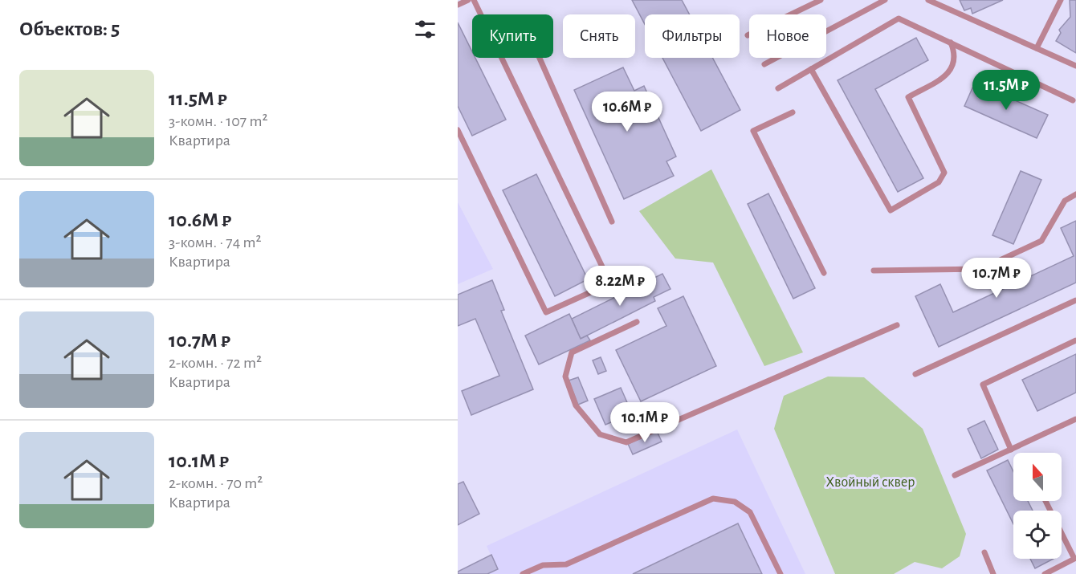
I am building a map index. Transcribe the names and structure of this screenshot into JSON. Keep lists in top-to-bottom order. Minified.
{"parks":["Хвойный сквер"],"north":"top","page":{"heading":"Объектов: 5","chip":["Купить","Снять","Фильтры","Новое"],"list":[{"name":"11.5M ₽","note":"3-комн. · 107 m² · Квартира"},{"name":"10.6M ₽","note":"3-комн. · 74 m² · Квартира"},{"name":"10.7M ₽","note":"2-комн. · 72 m² · Квартира"},{"name":"10.1M ₽","note":"2-комн. · 70 m² · Квартира"}],"price":["11.5M ₽","10.6M ₽","10.7M ₽","8.22M ₽","10.1M ₽"]}}
